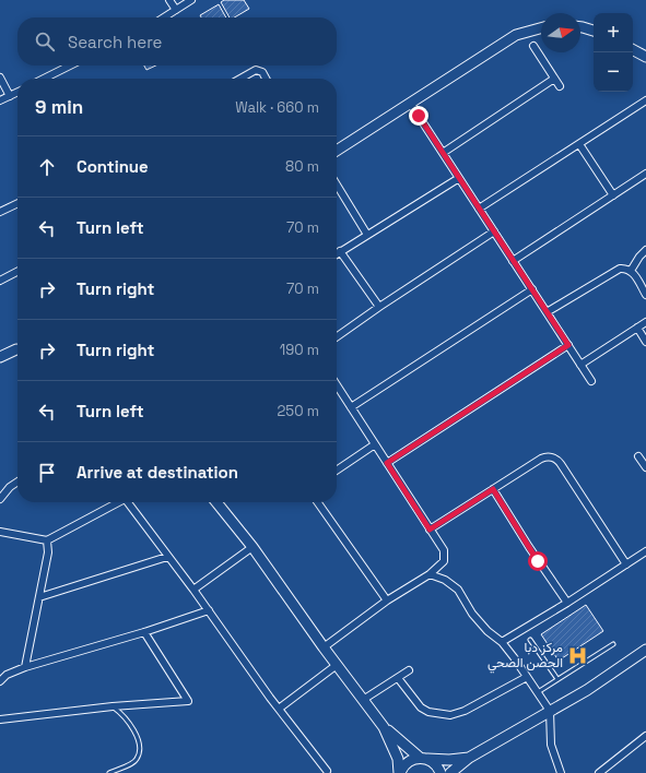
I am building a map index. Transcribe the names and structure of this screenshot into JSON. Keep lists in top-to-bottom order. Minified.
{"places":{"hospital":["مركز دبا الحصن الصحي"]},"north":"right","page":{"map_buttons":["+","−"],"search":"Search here","heading":["9 min","Walk · 660 m"],"list":[["Continue","80 m"],["Turn left","70 m"],["Turn right","70 m"],["Turn right","190 m"],["Turn left","250 m"],"Arrive at destination"]}}
